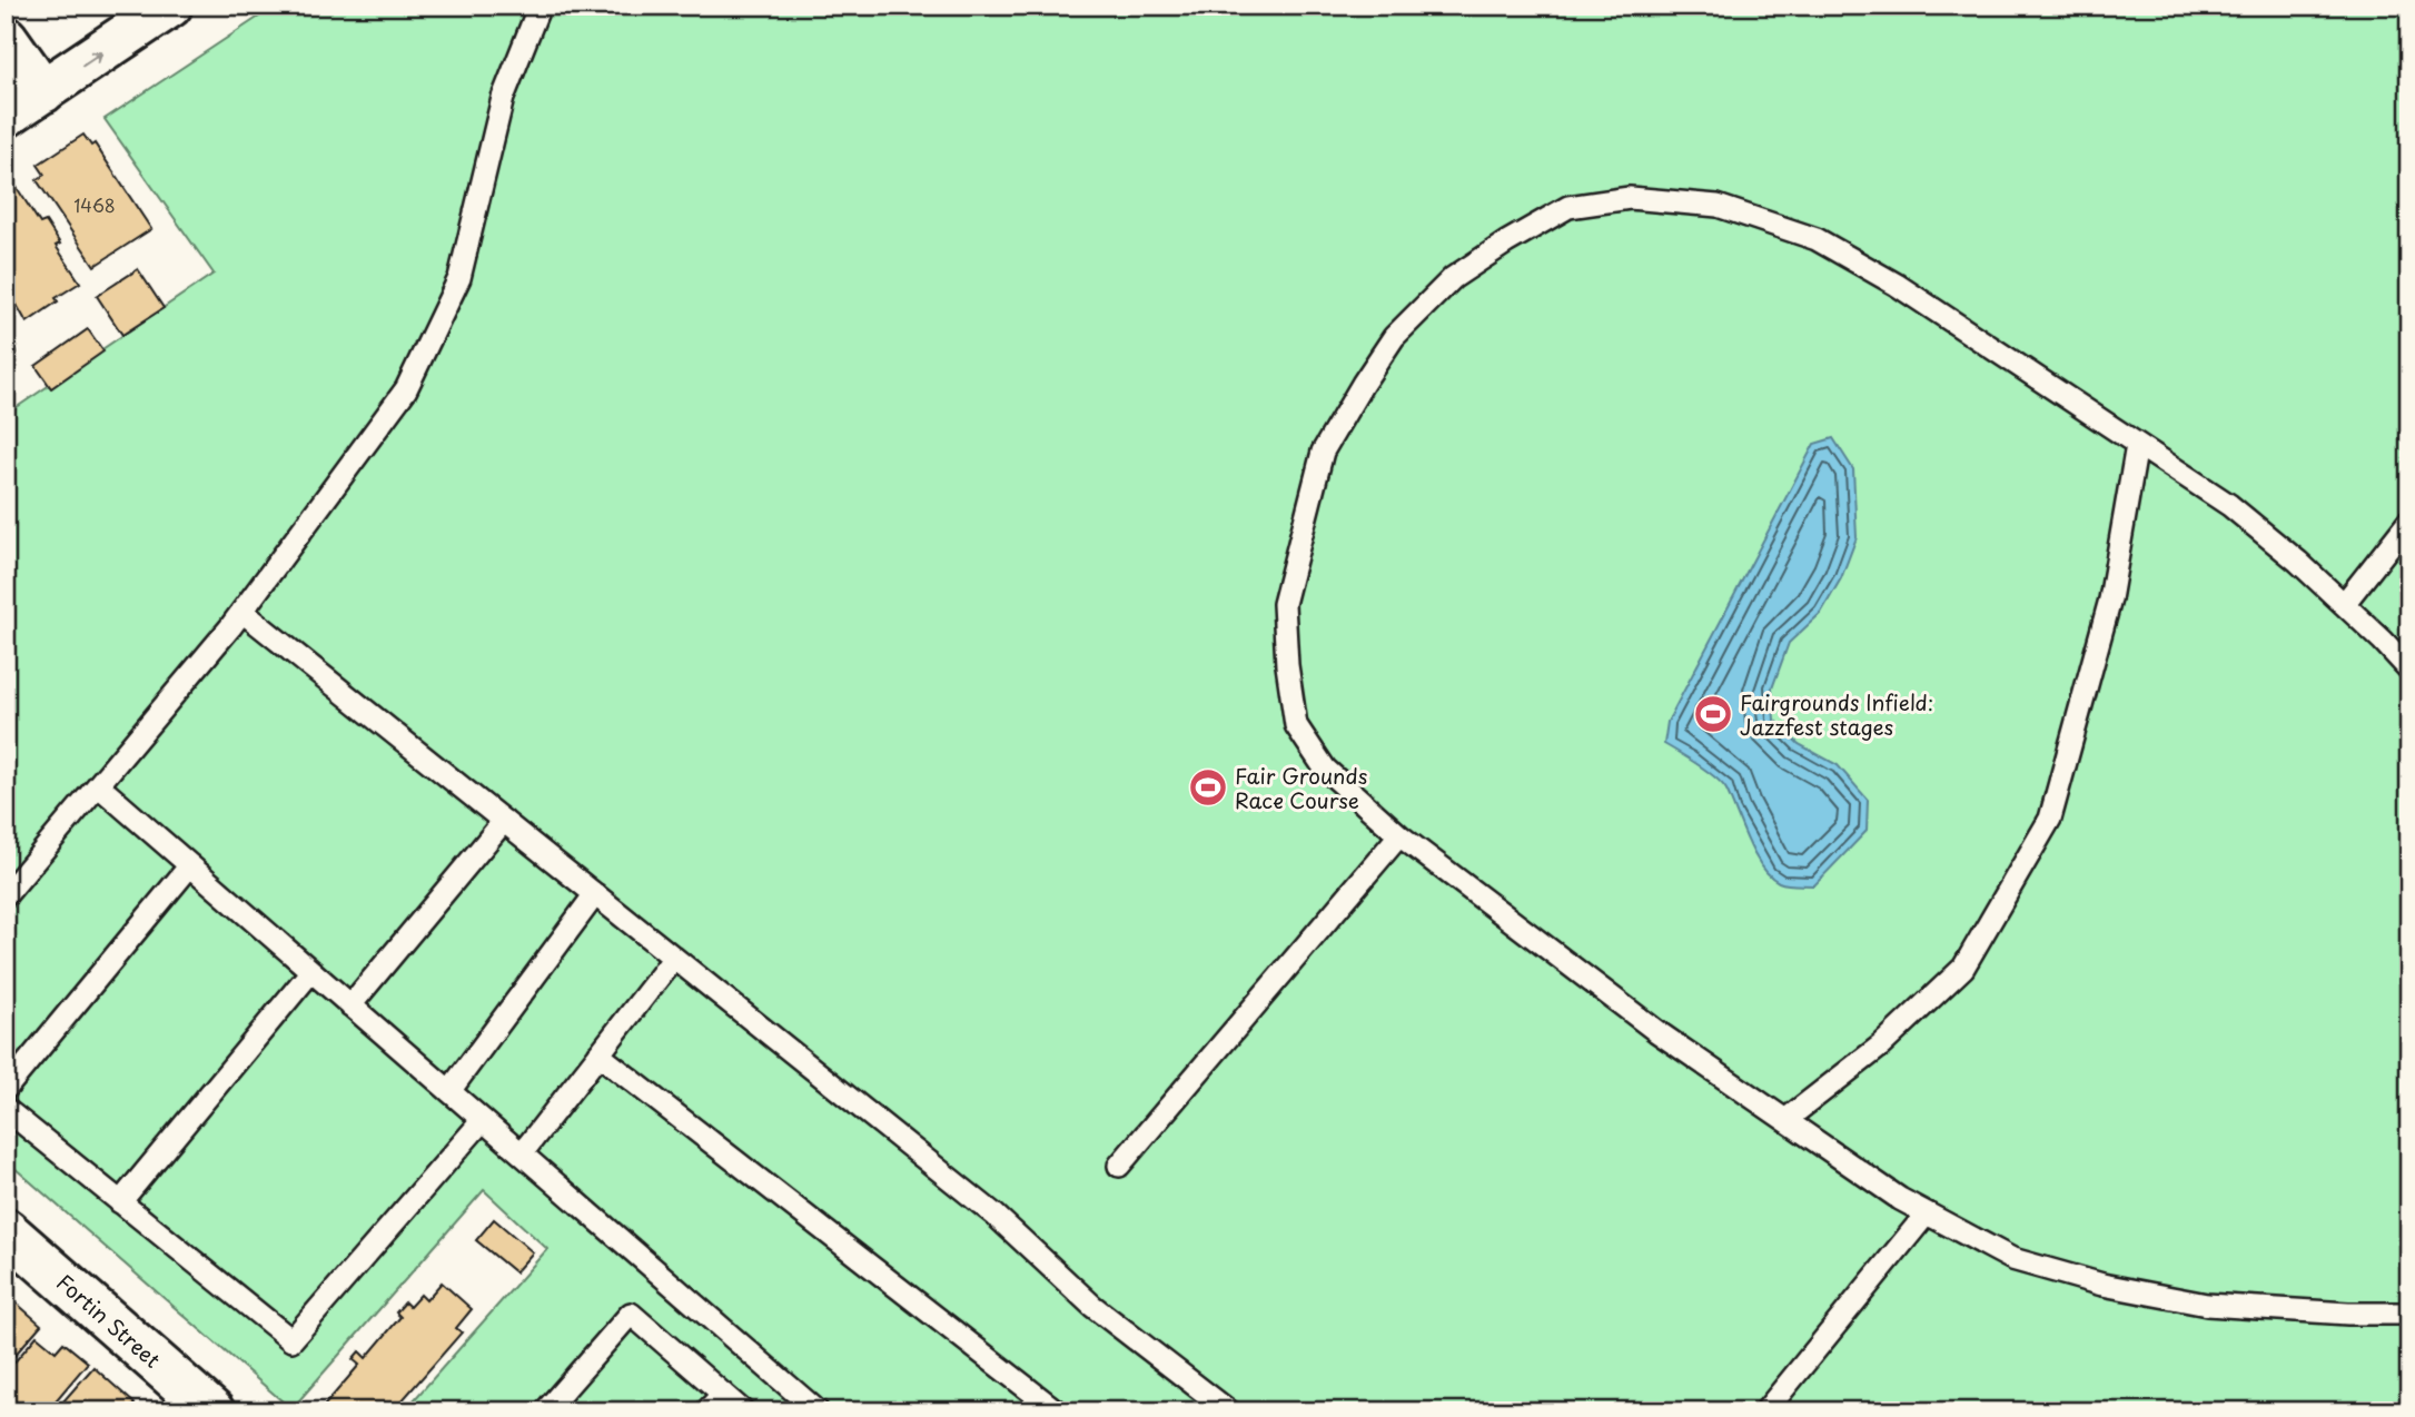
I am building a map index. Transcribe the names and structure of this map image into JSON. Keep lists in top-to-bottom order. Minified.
{"streets":{"street":["Fortin Street"]},"places":{"sports":["Fairgrounds Infield: Jazzfest stages","Fair Grounds Race Course"]},"house_numbers":["1468"]}
